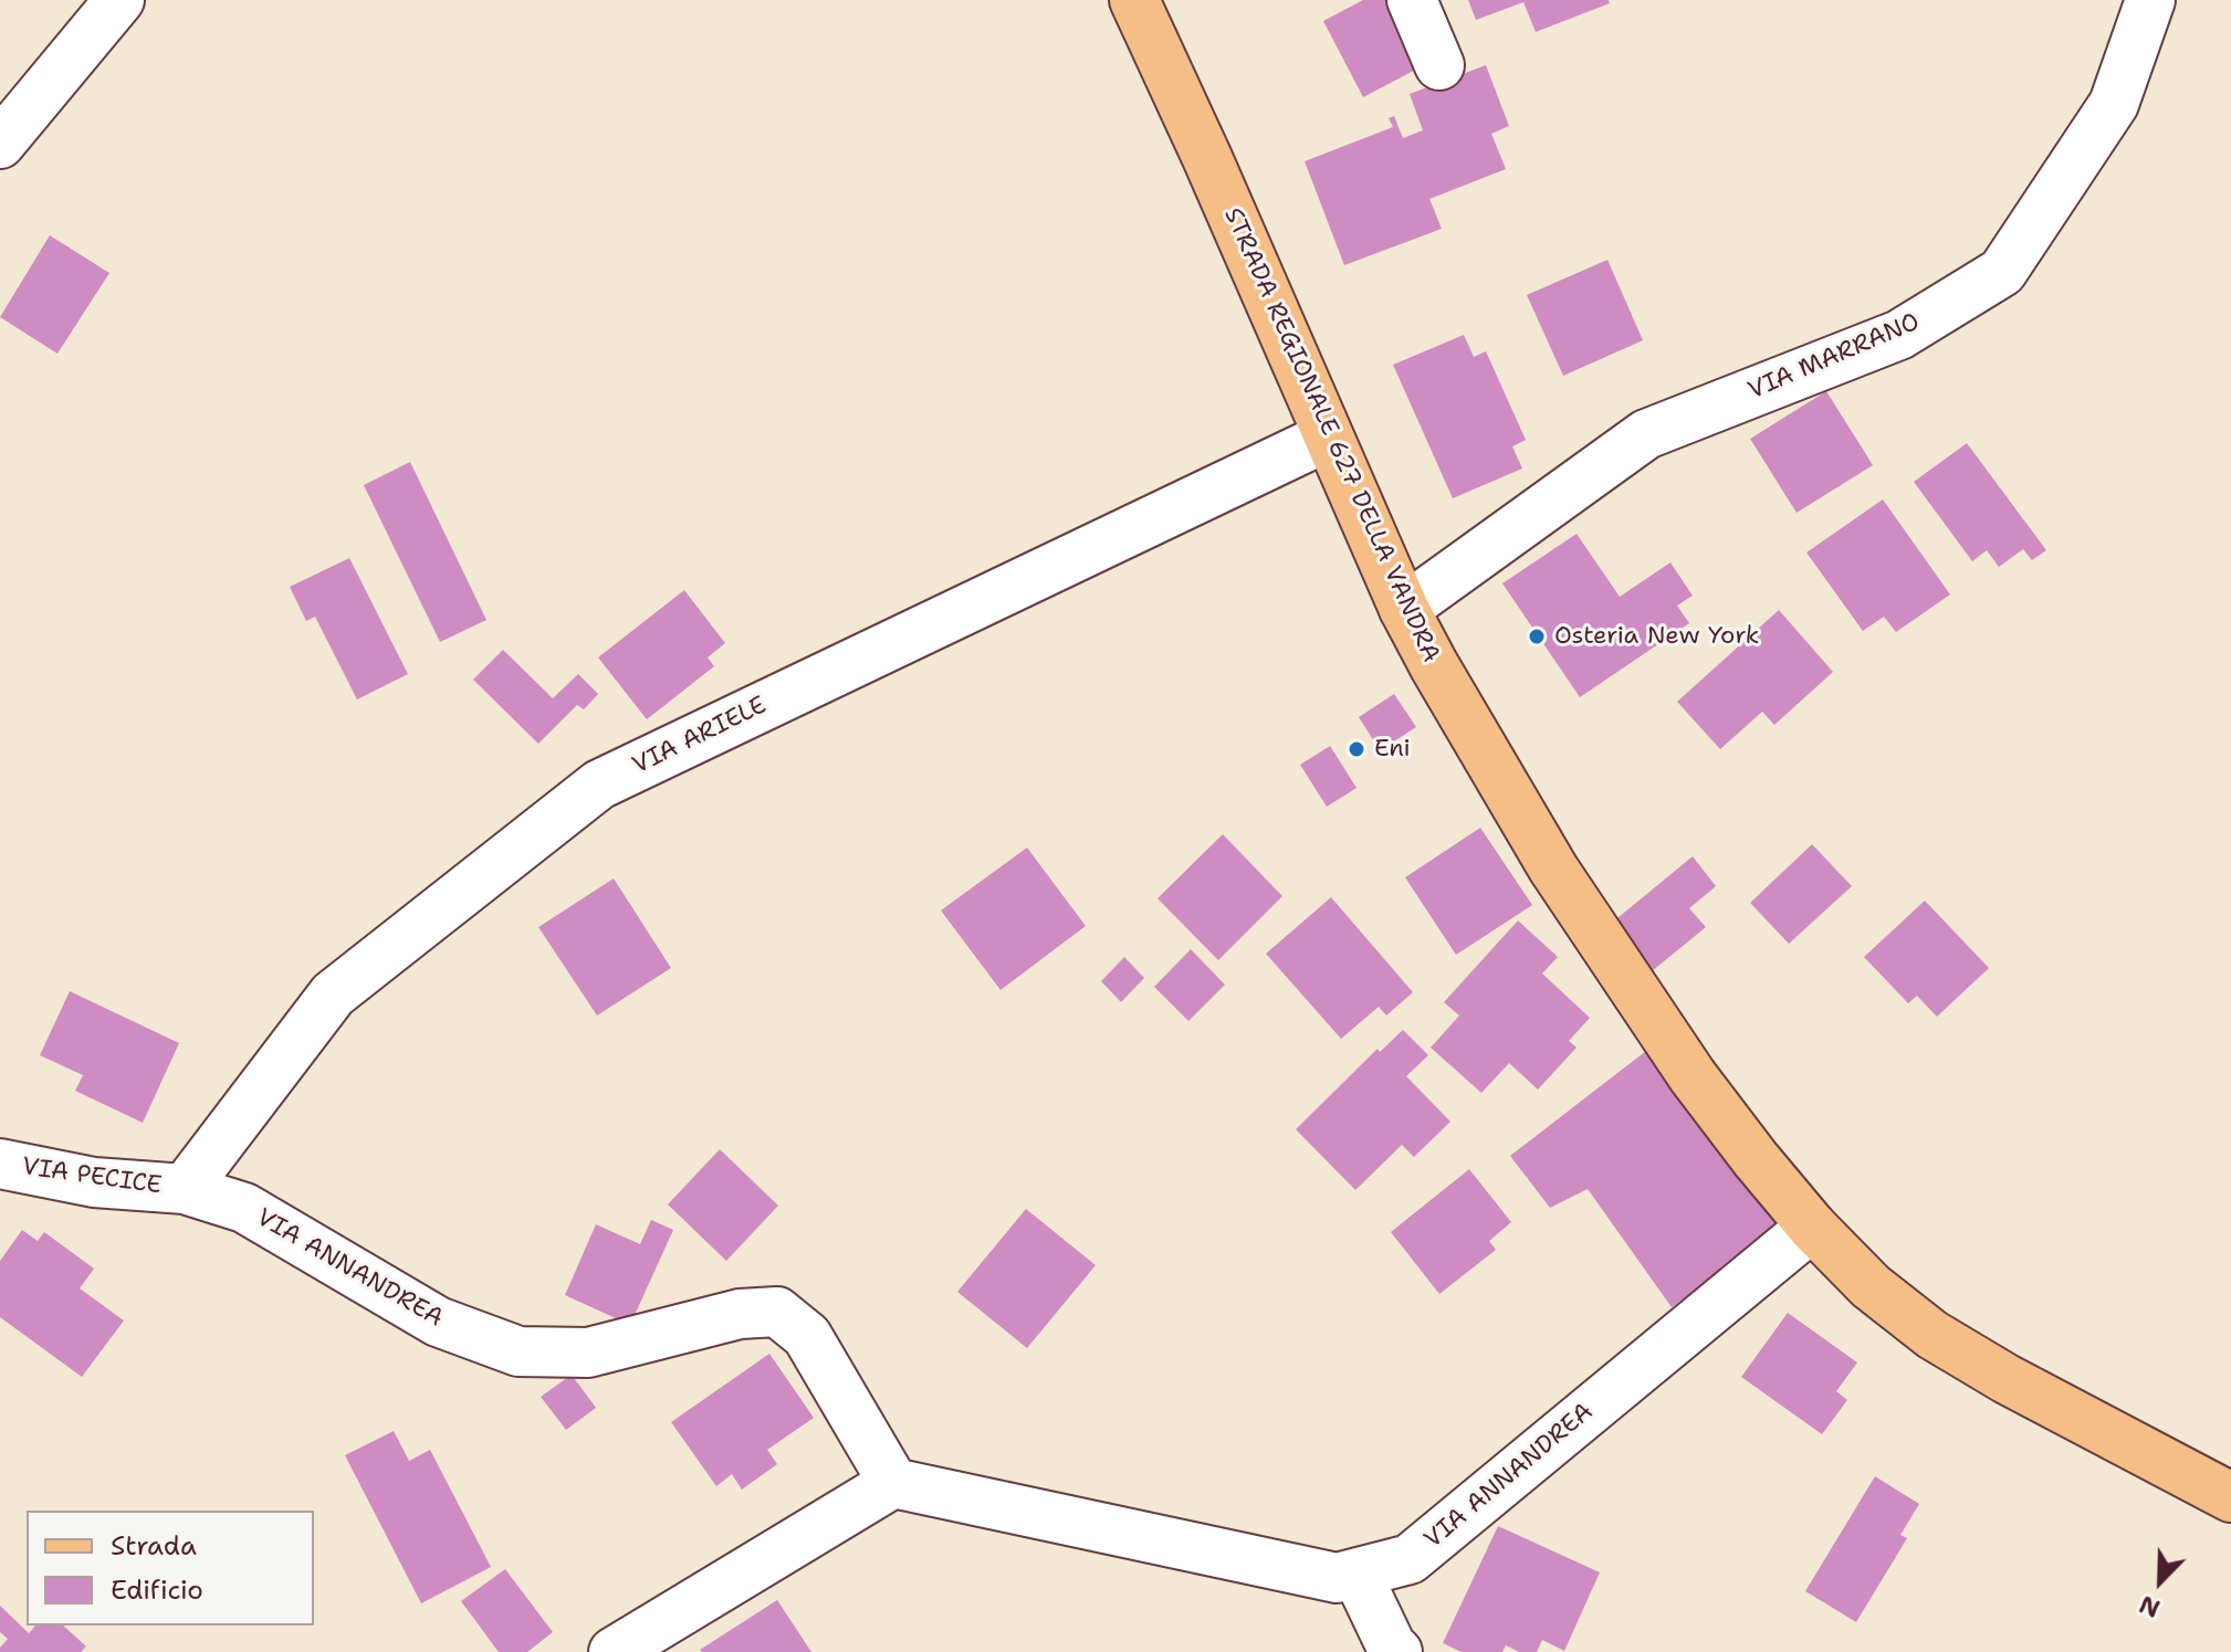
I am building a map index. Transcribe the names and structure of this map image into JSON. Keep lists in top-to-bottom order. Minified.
{"streets":{"main road":["STRADA REGIONALE 627 DELLA VANDRA"],"street":["VIA MARRANO","VIA ARIELE","VIA PECICE","VIA ANNANDREA"]},"crossings":[["VIA MARRANO","STRADA REGIONALE 627 DELLA VANDRA"],["STRADA REGIONALE 627 DELLA VANDRA","VIA ARIELE"],["STRADA REGIONALE 627 DELLA VANDRA","VIA ANNANDREA"],["VIA ARIELE","VIA PECICE"],["VIA ARIELE","VIA ANNANDREA"],["VIA PECICE","VIA ANNANDREA"]],"places":["Osteria New York","Eni"],"legend":["Strada","Edificio"],"north":"bottom left"}
